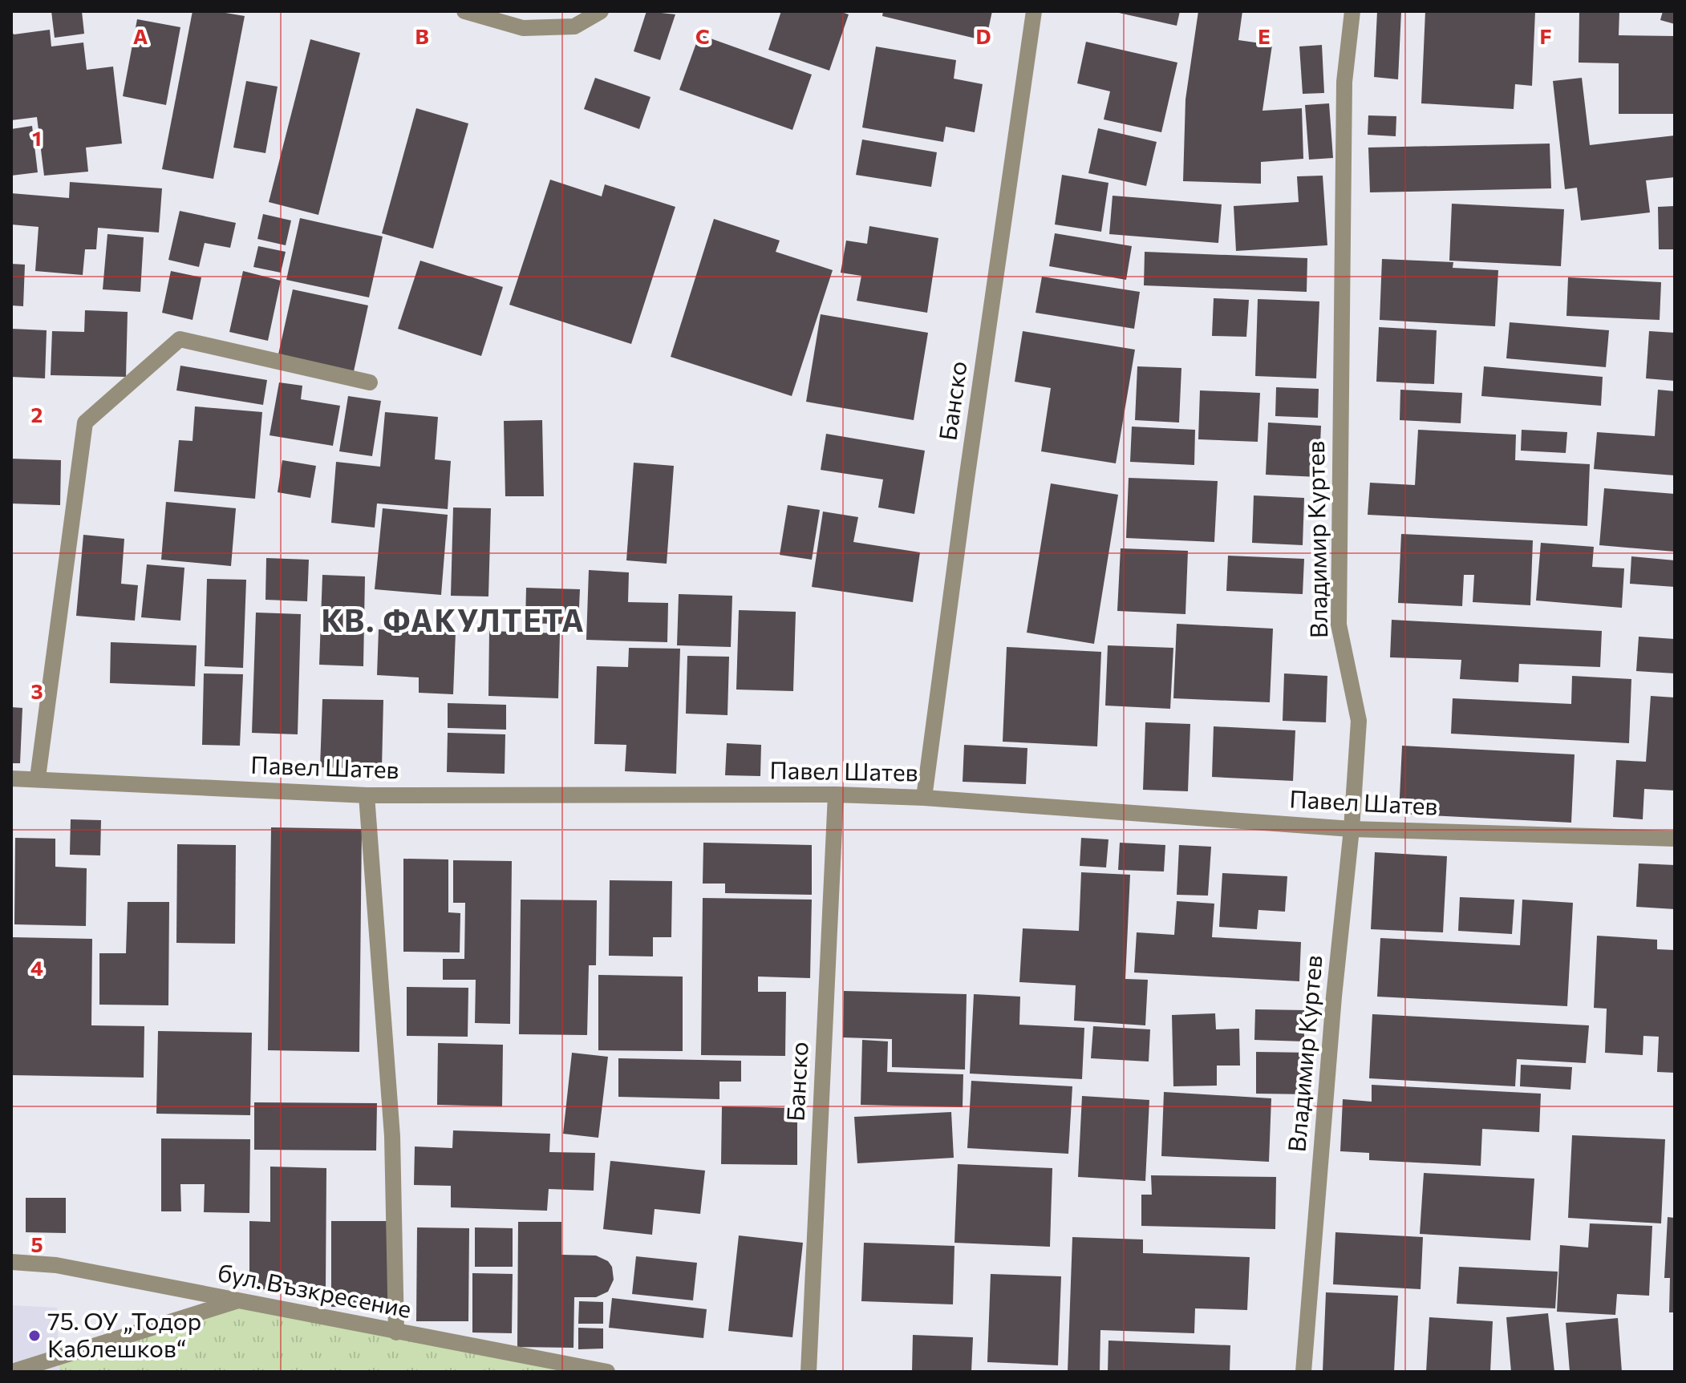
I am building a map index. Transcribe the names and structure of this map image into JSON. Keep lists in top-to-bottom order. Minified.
{"streets":{"street":["Банско","Владимир Куртев","Павел Шатев","бул. Възкресение"]},"crossings":[["Банско","Павел Шатев"],["Владимир Куртев","Павел Шатев"]],"districts":["КВ. ФАКУЛТЕТА"],"places":["75. ОУ „Тодор Каблешков“"],"grid":{"columns":["A","B","C","D","E","F"],"rows":["1","2","3","4","5"]}}
